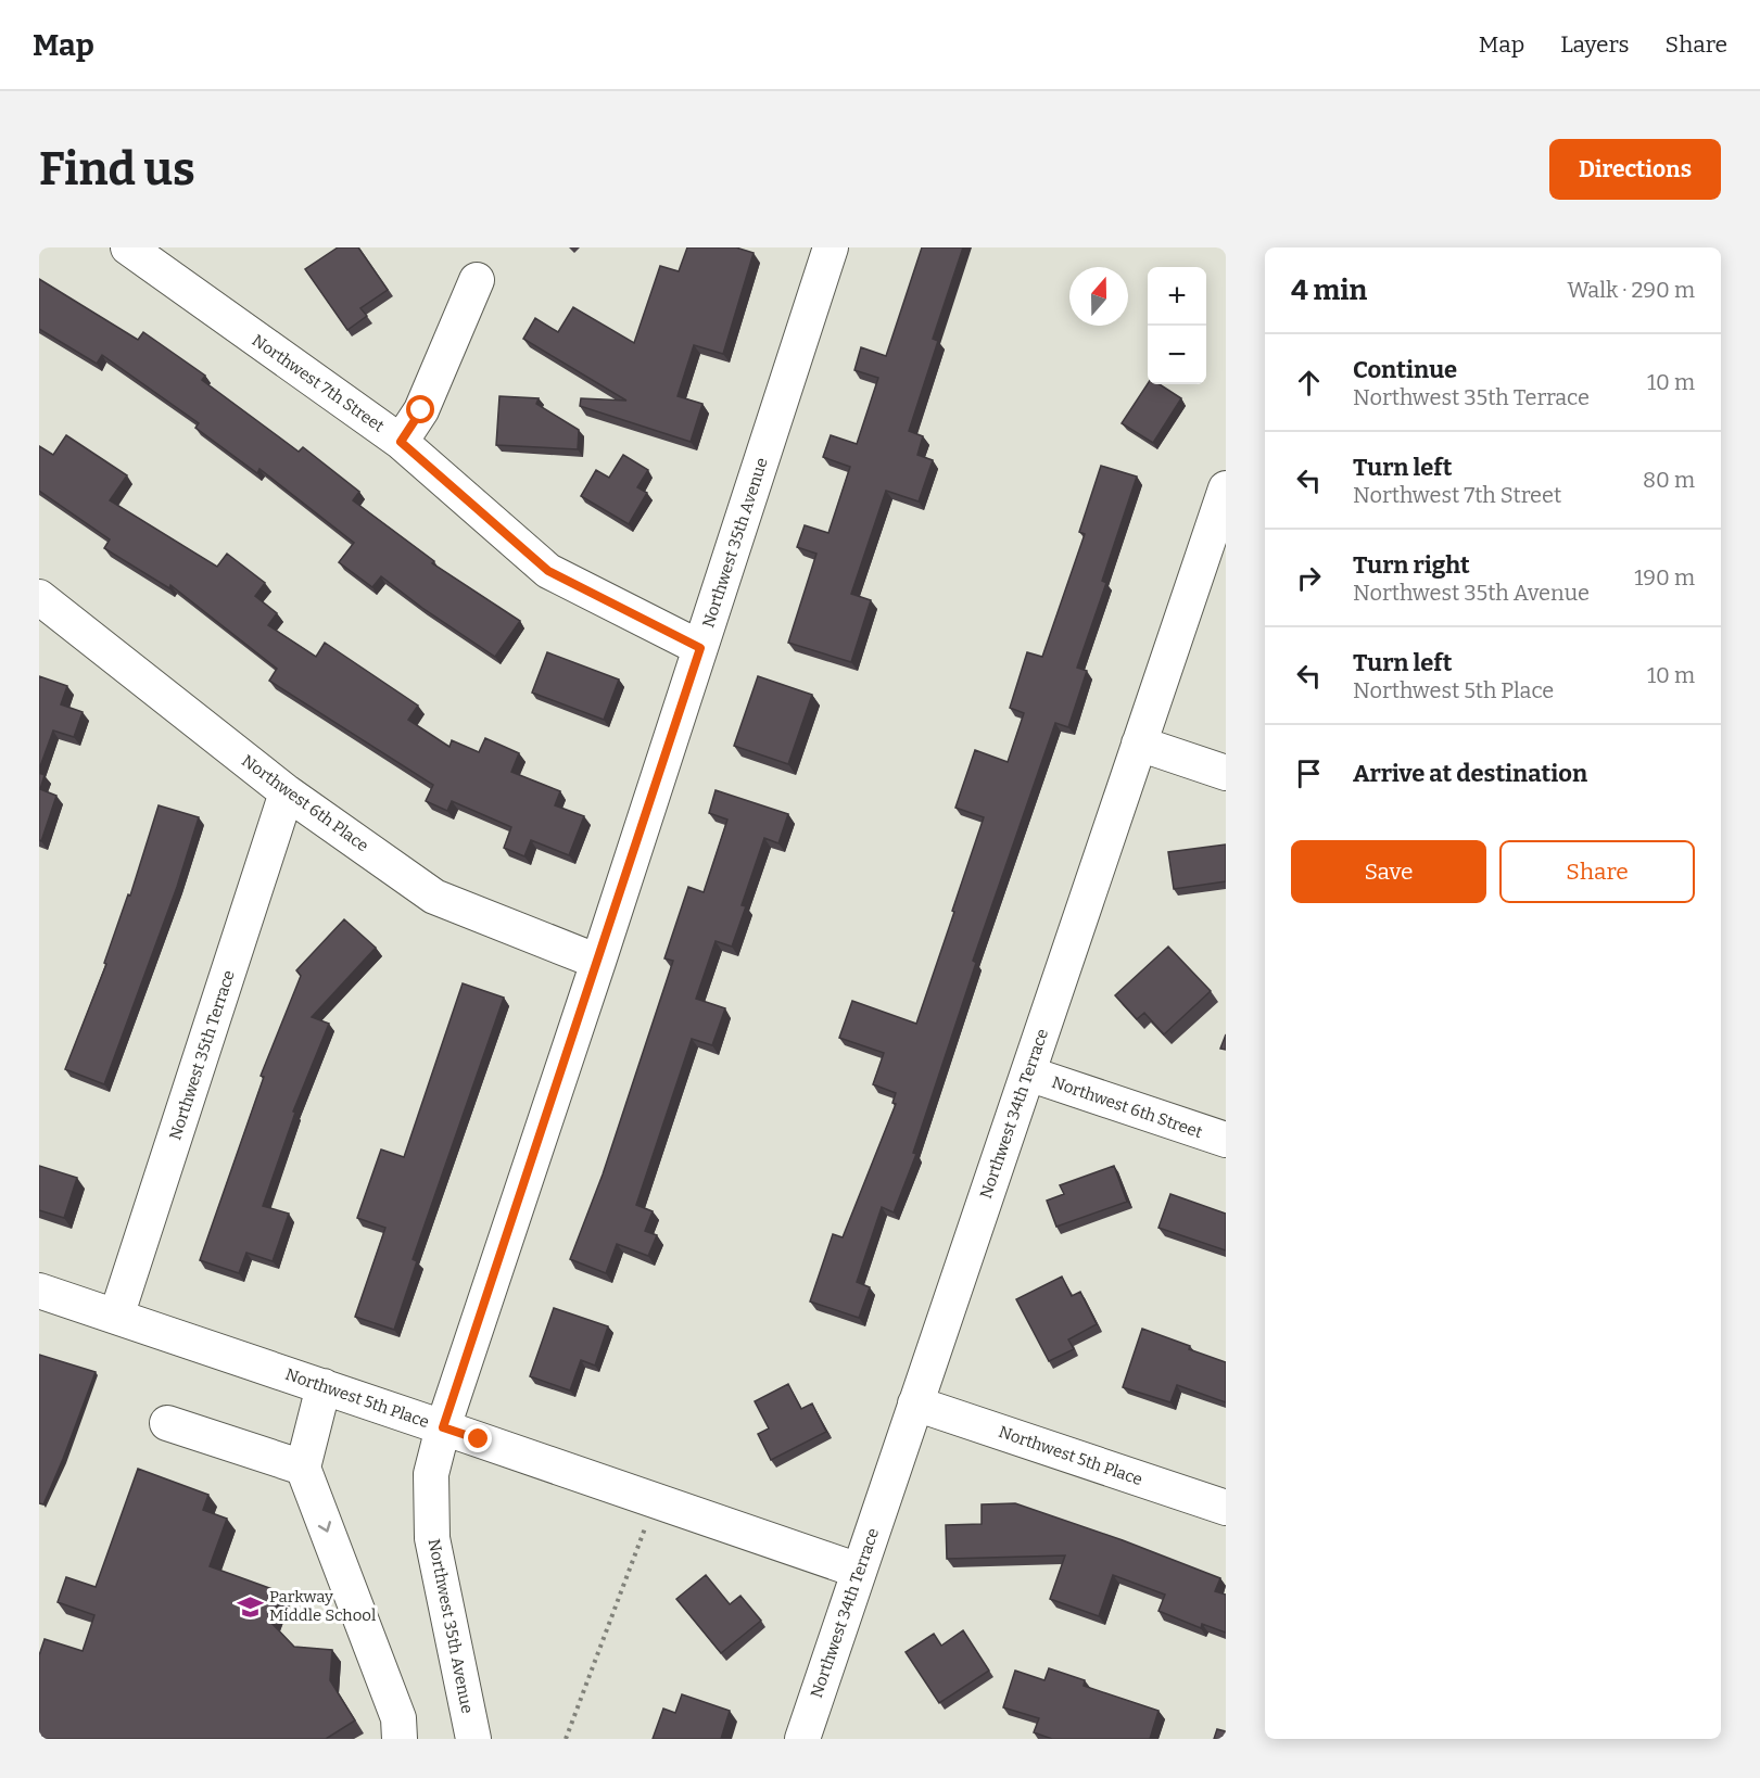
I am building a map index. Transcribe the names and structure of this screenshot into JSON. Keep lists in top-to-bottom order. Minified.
{"streets":{"street":["Northwest 7th Street","Northwest 35th Avenue","Northwest 6th Place","Northwest 35th Terrace","Northwest 6th Street","Northwest 34th Terrace","Northwest 5th Place"]},"crossings":[["Northwest 7th Street","Northwest 35th Avenue"],["Northwest 35th Avenue","Northwest 6th Place"],["Northwest 35th Avenue","Northwest 5th Place"],["Northwest 6th Place","Northwest 35th Terrace"],["Northwest 35th Terrace","Northwest 5th Place"],["Northwest 6th Street","Northwest 34th Terrace"],["Northwest 34th Terrace","Northwest 5th Place"]],"places":{"school or university":["Parkway Middle School"]},"north":"top","page":{"header":"Map","nav":["Map","Layers","Share"],"buttons":["Directions",["Save","Share"]],"title":"Find us","heading":["4 min","Walk · 290 m"],"map_buttons":["+","−"],"list":[["Continue","Northwest 35th Terrace","10 m"],["Turn left","Northwest 7th Street","80 m"],["Turn right","Northwest 35th Avenue","190 m"],["Turn left","Northwest 5th Place","10 m"],"Arrive at destination"]}}
